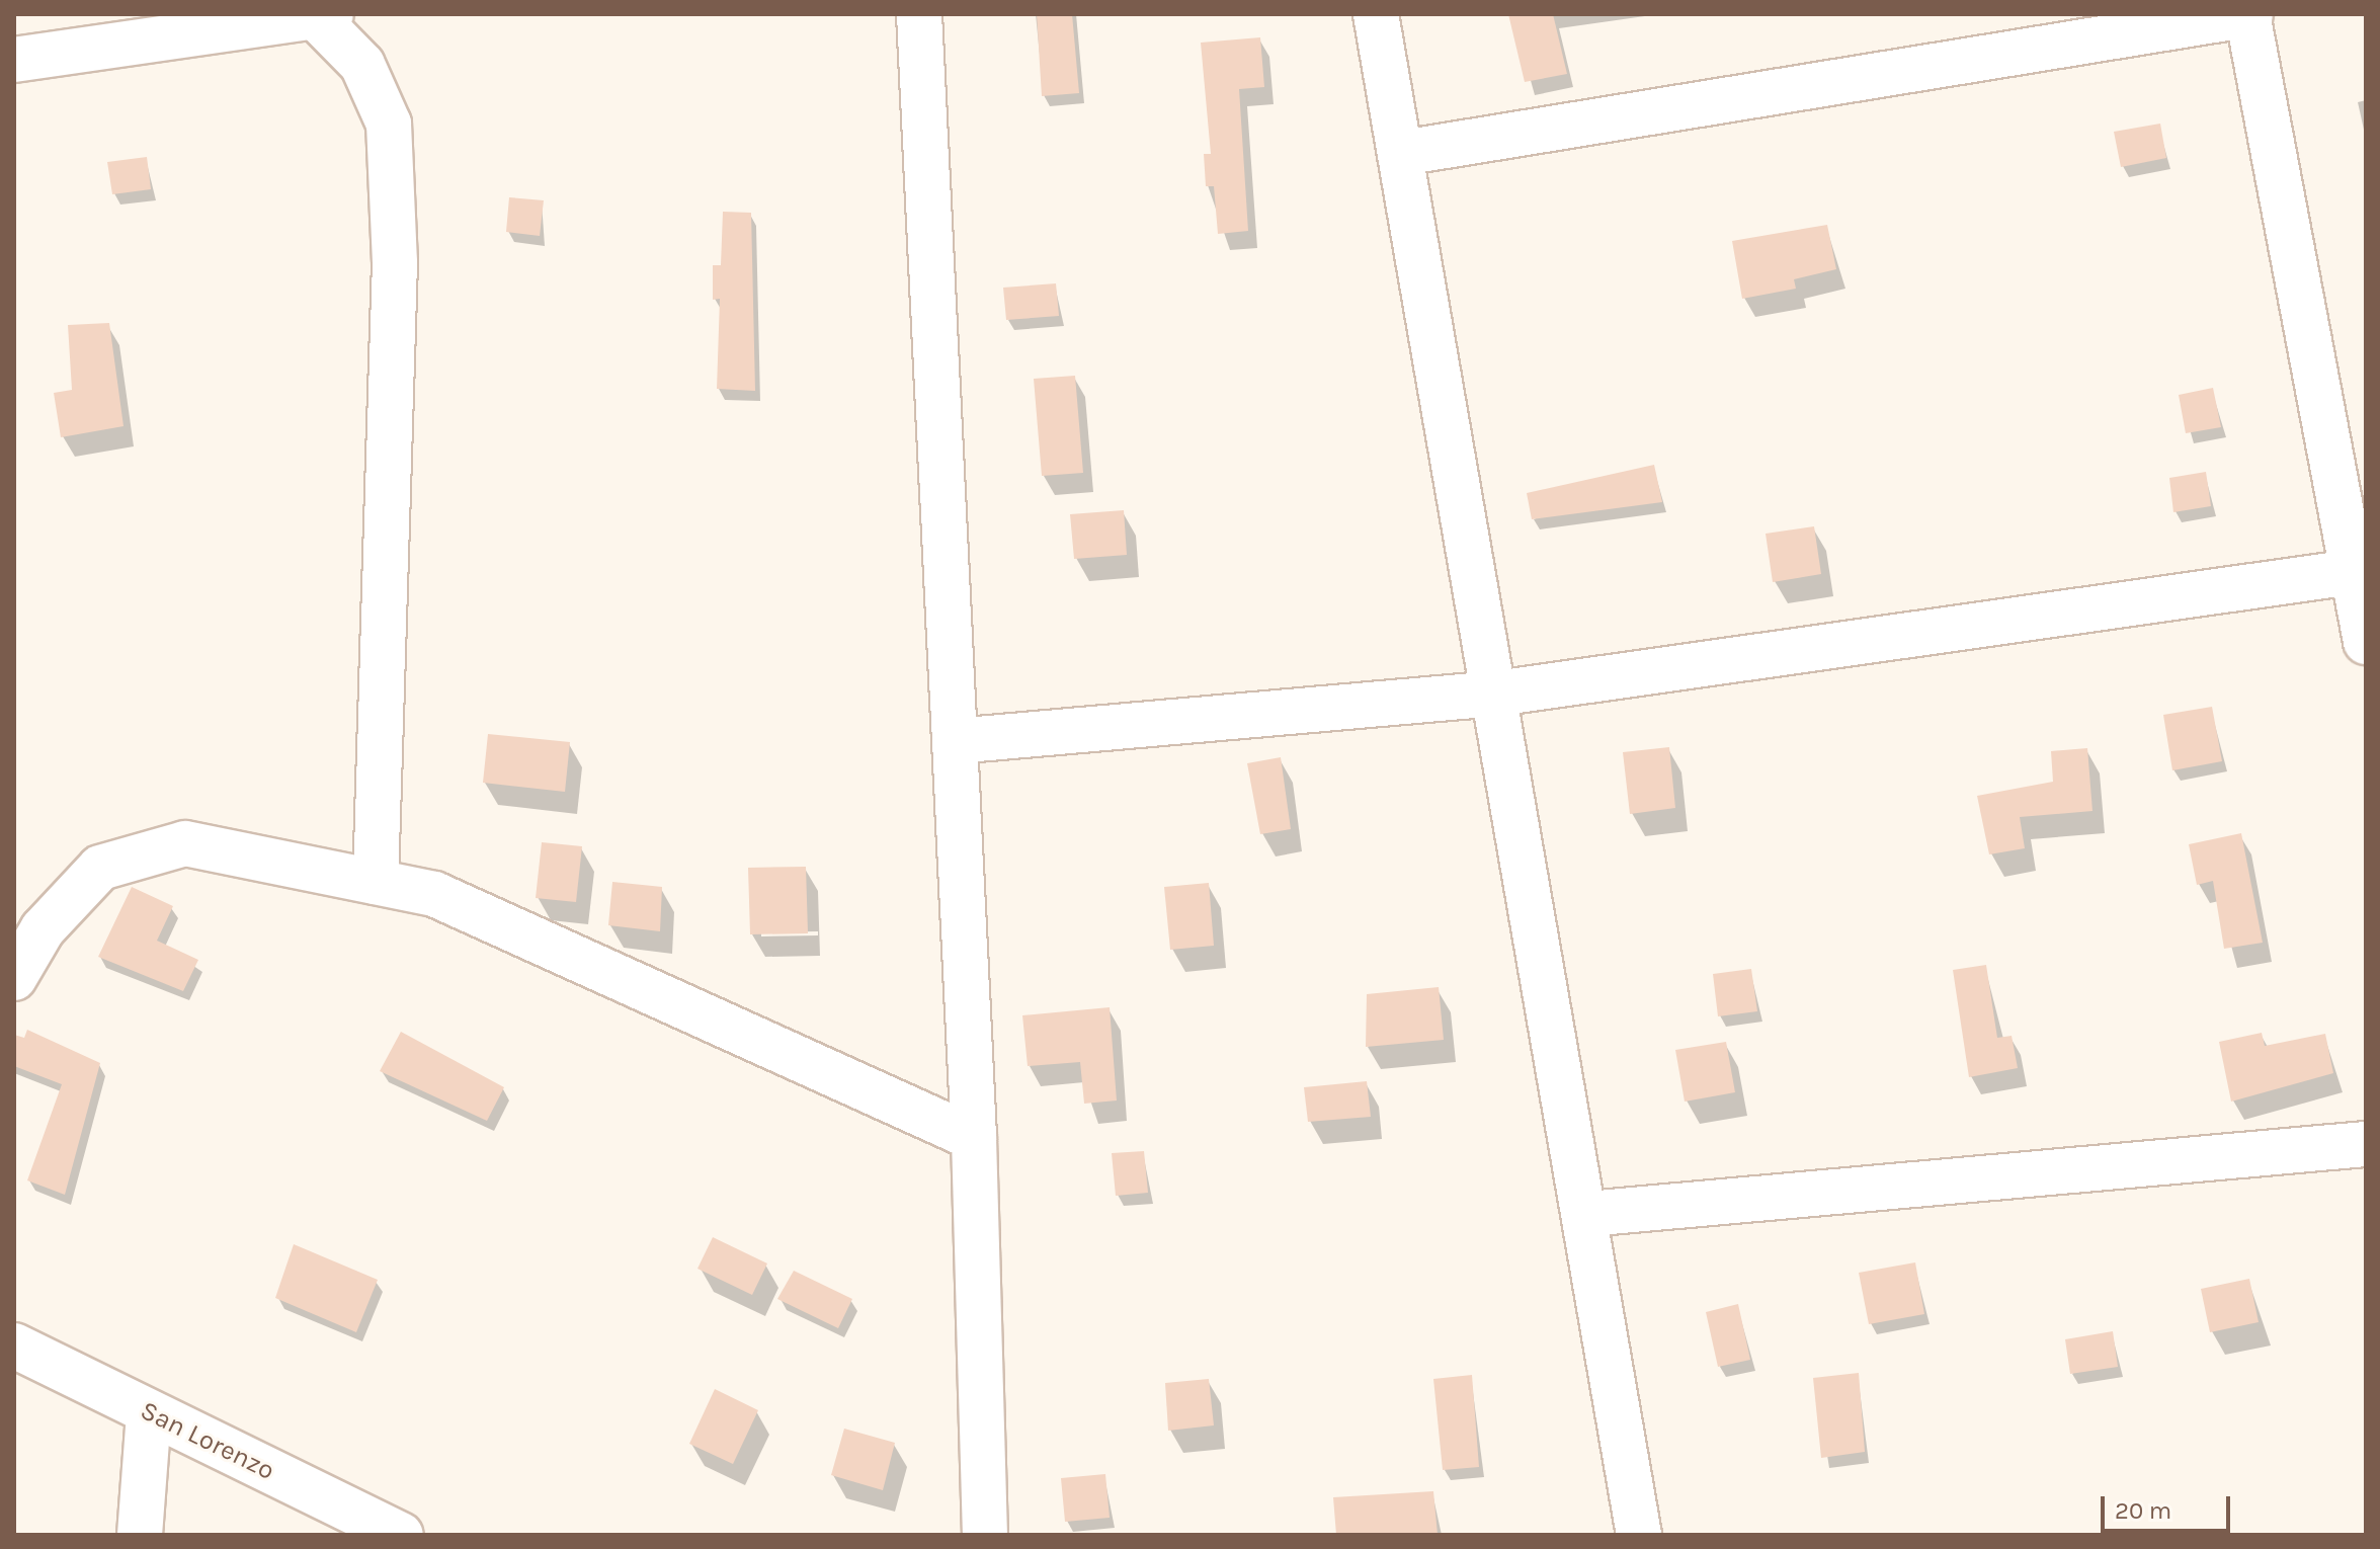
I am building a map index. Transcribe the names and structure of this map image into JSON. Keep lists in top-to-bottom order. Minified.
{"streets":{"street":["San Lorenzo"]},"scale_bar":"20 m"}
